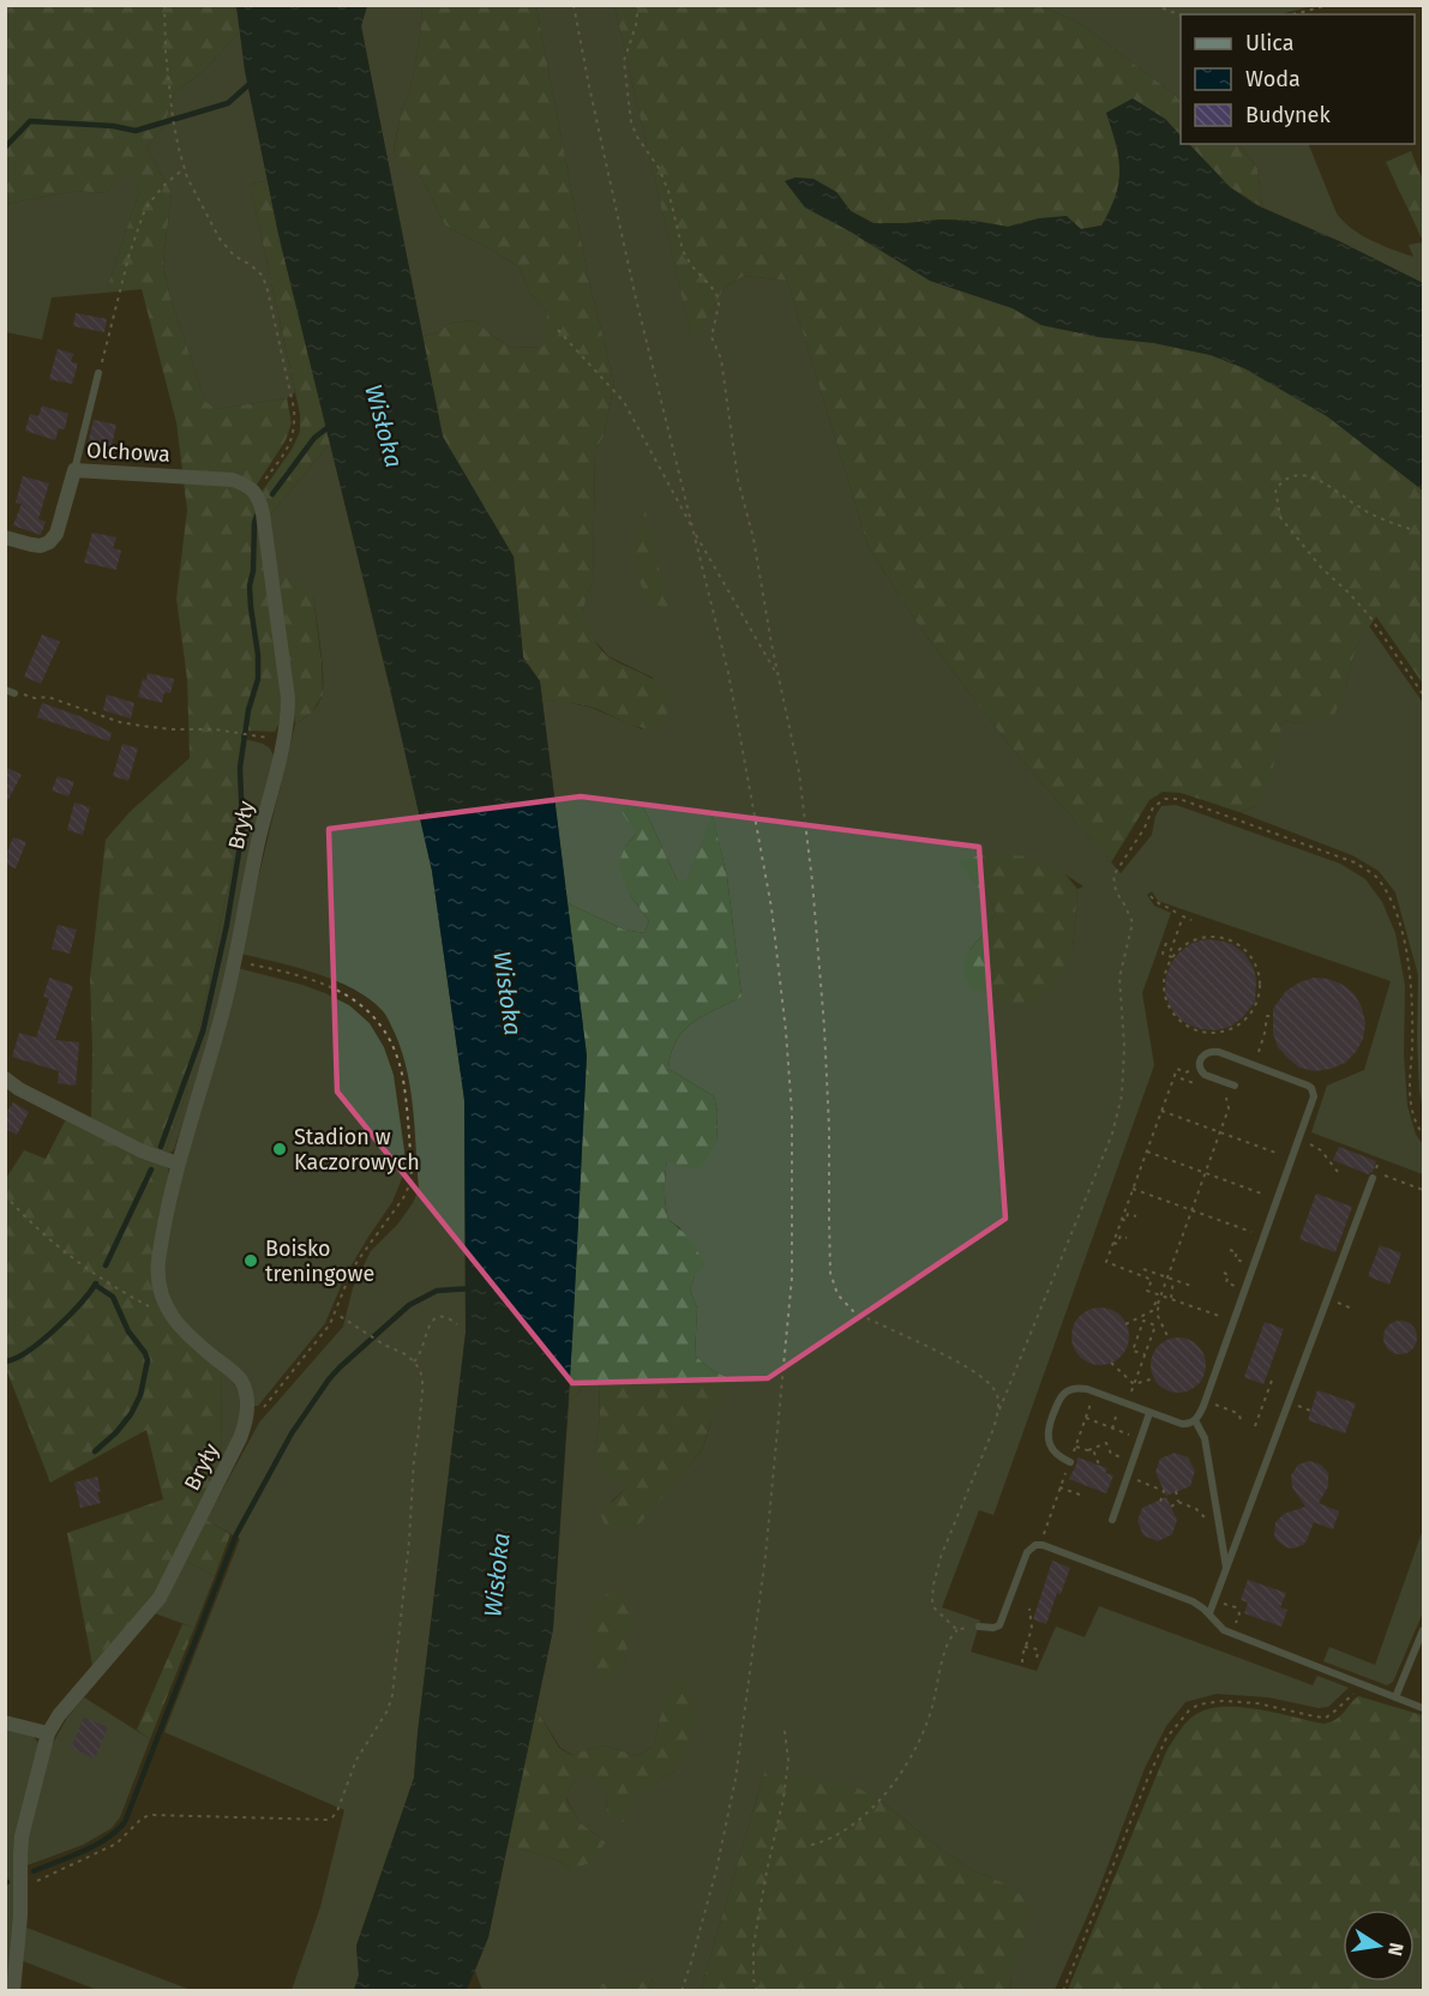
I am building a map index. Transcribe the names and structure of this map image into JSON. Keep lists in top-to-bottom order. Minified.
{"streets":{"street":["Olchowa","Bryły"]},"crossings":[["Olchowa","Bryły"]],"water":["Wisłoka"],"places":["Stadion w Kaczorowych","Boisko treningowe"],"legend":["Ulica","Woda","Budynek"],"north":"right"}
